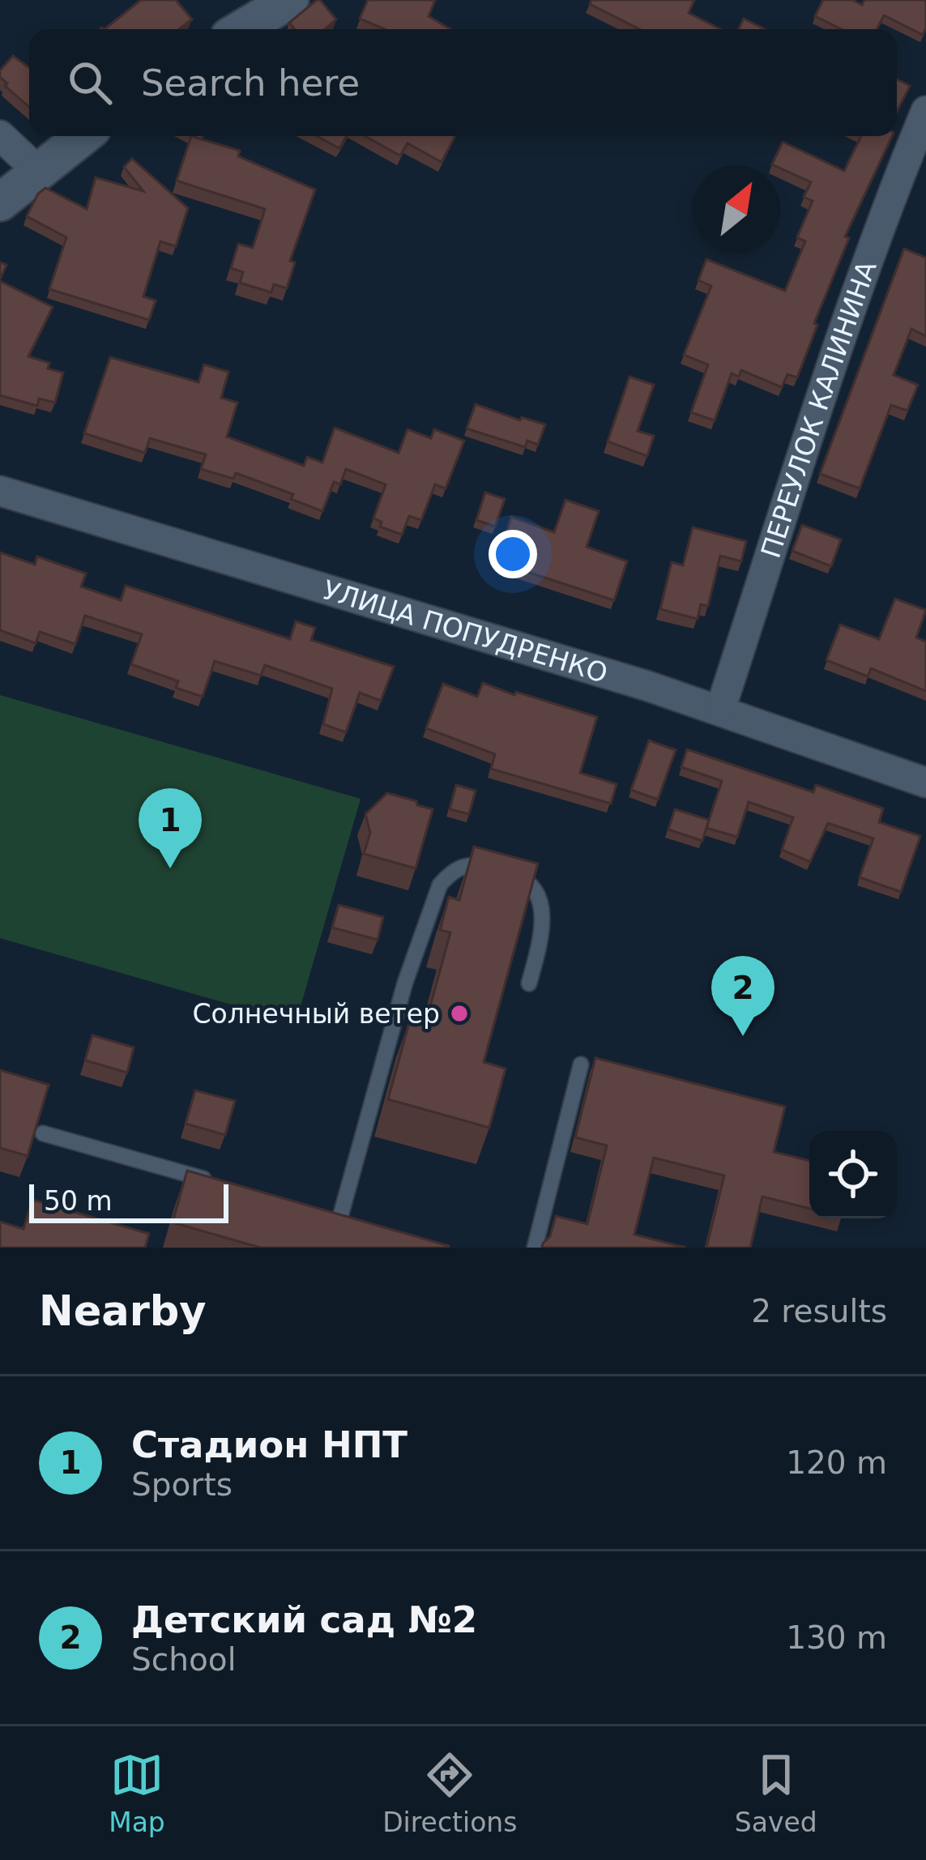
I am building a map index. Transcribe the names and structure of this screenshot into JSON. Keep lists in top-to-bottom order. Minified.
{"streets":{"street":["ПЕРЕУЛОК КАЛИНИНА","УЛИЦА ПОПУДРЕНКО"]},"crossings":[["ПЕРЕУЛОК КАЛИНИНА","УЛИЦА ПОПУДРЕНКО"]],"places":["Солнечный ветер"],"scale_bar":"50 m","north":"top right","page":{"search":"Search here","pins":["1","2"],"scale":"50 m","heading":["Nearby","2 results"],"list":[{"mark":"1","name":"Стадион НПТ","note":"Sports","value":"120 m"},{"mark":"2","name":"Детский сад №2","note":"School","value":"130 m"}],"nav":["Map","Directions","Saved"]}}
